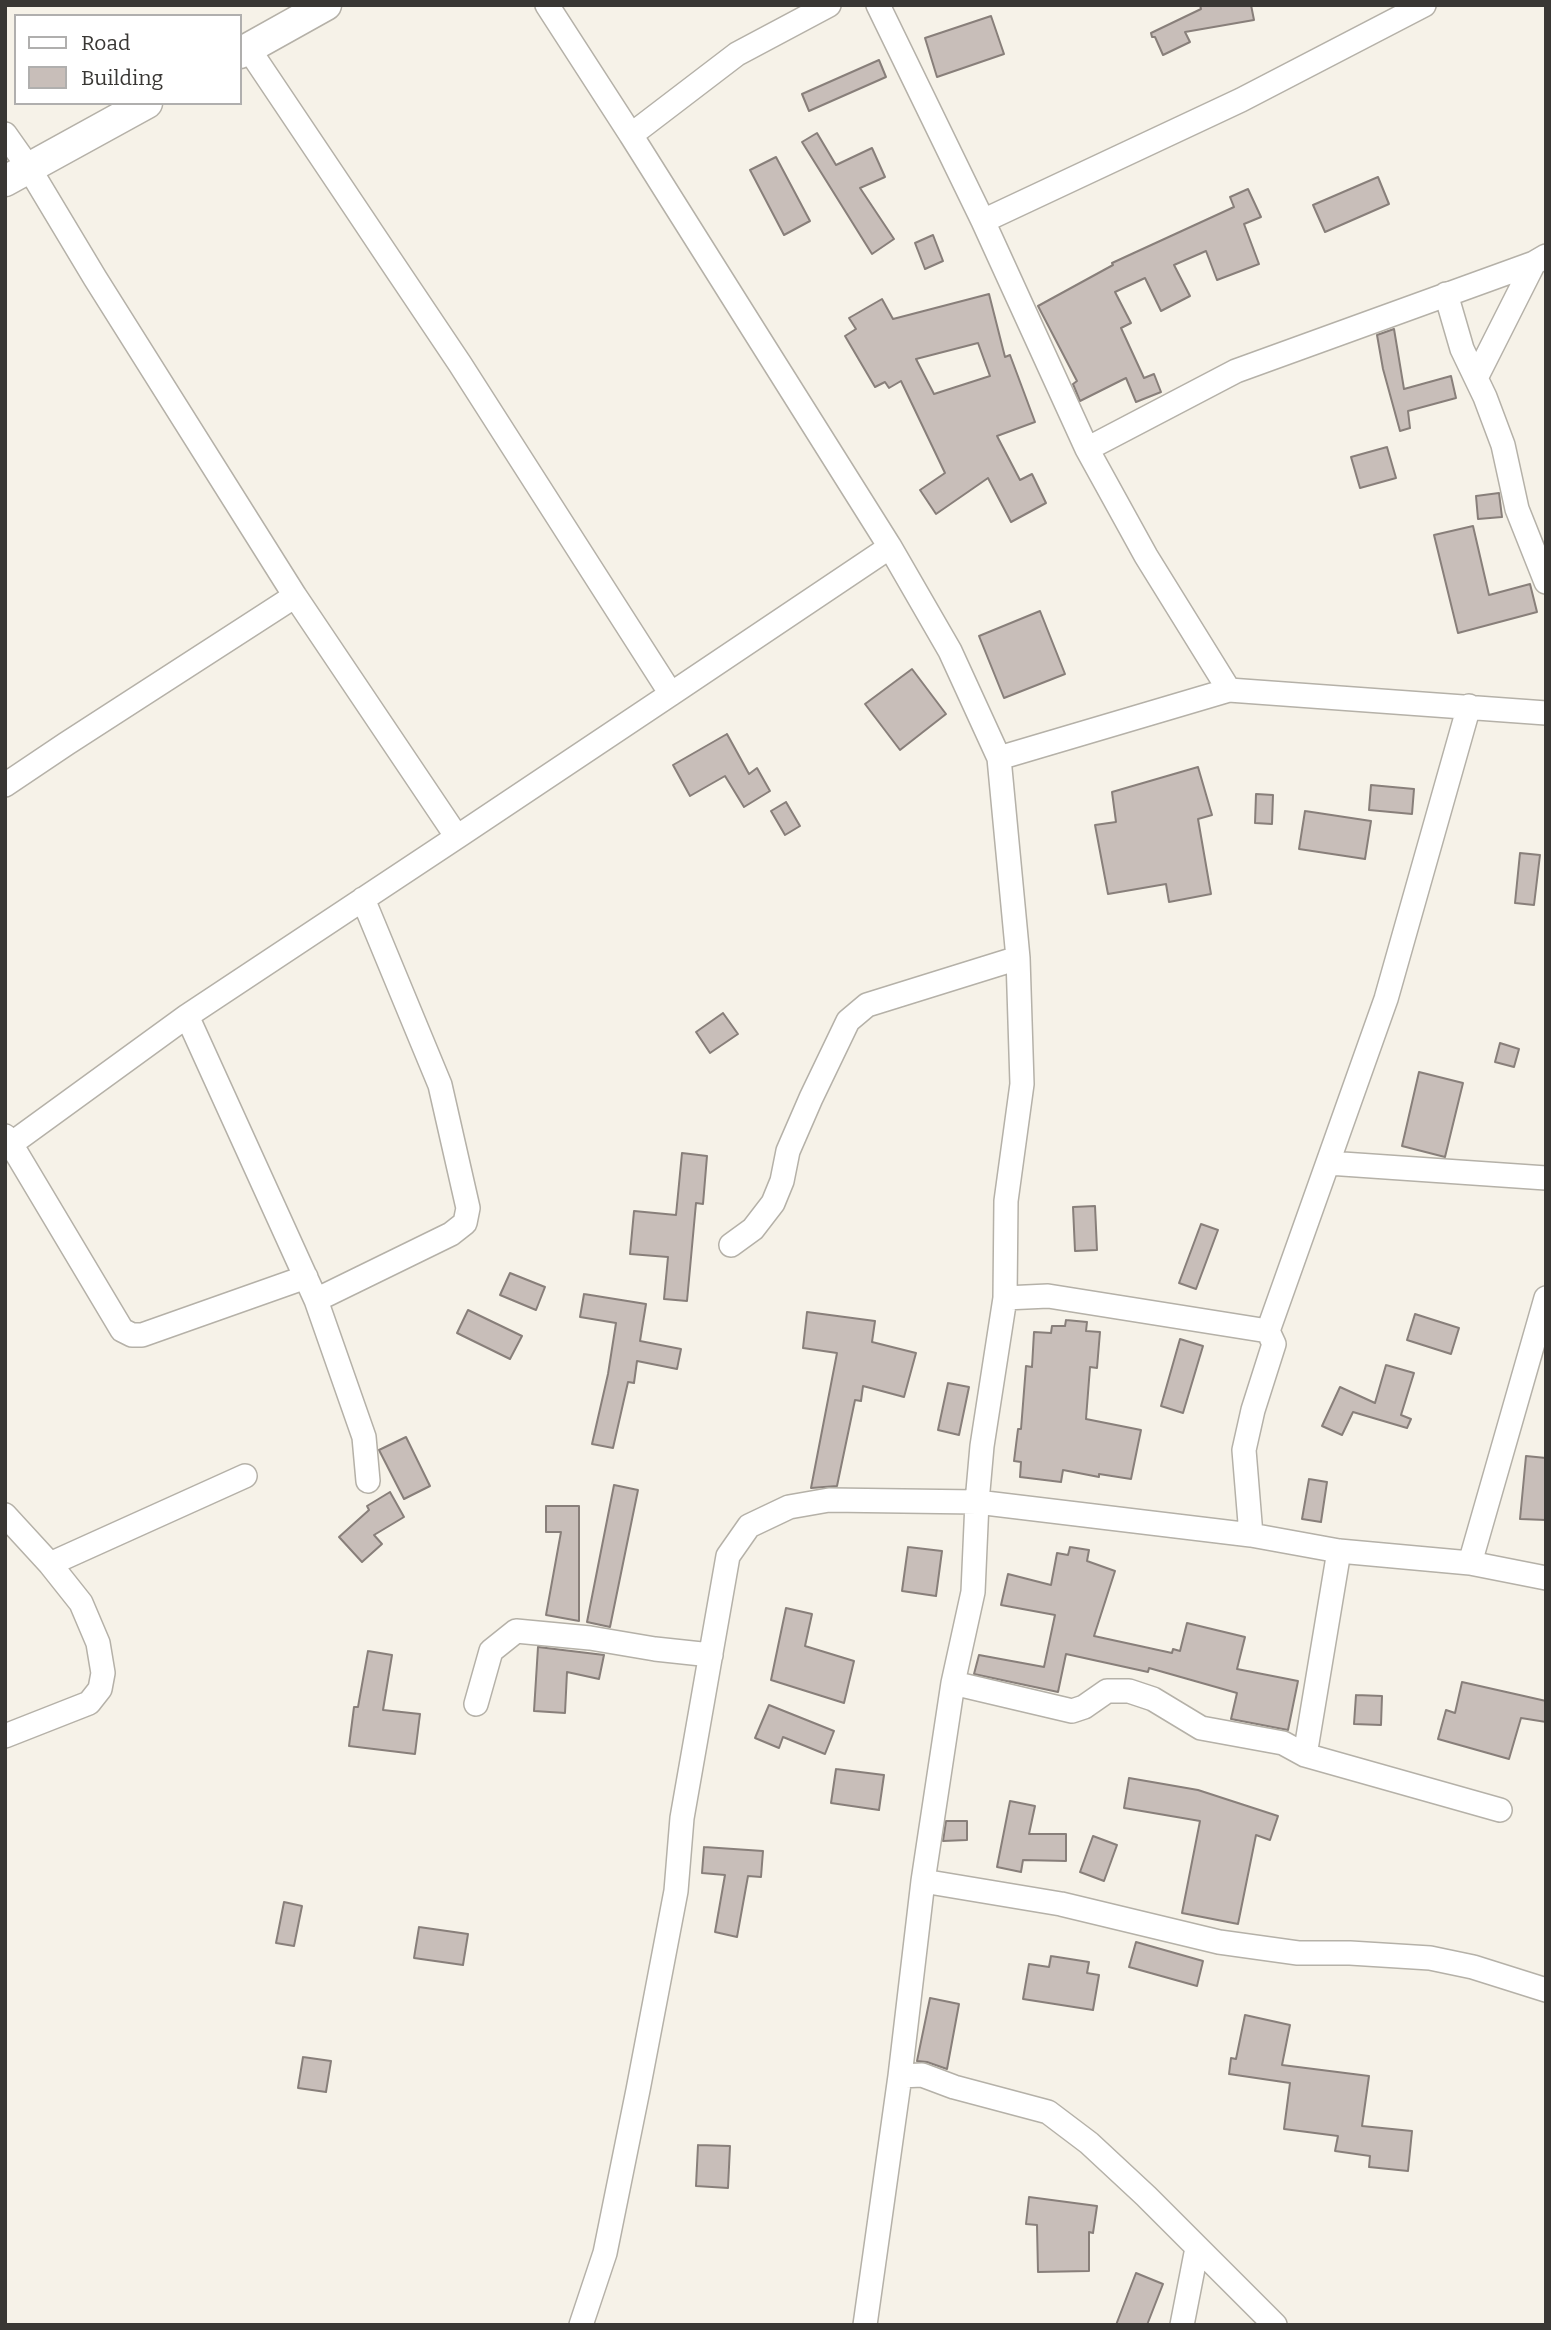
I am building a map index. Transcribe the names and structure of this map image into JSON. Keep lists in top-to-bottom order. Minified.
{"legend":["Road","Building"]}
